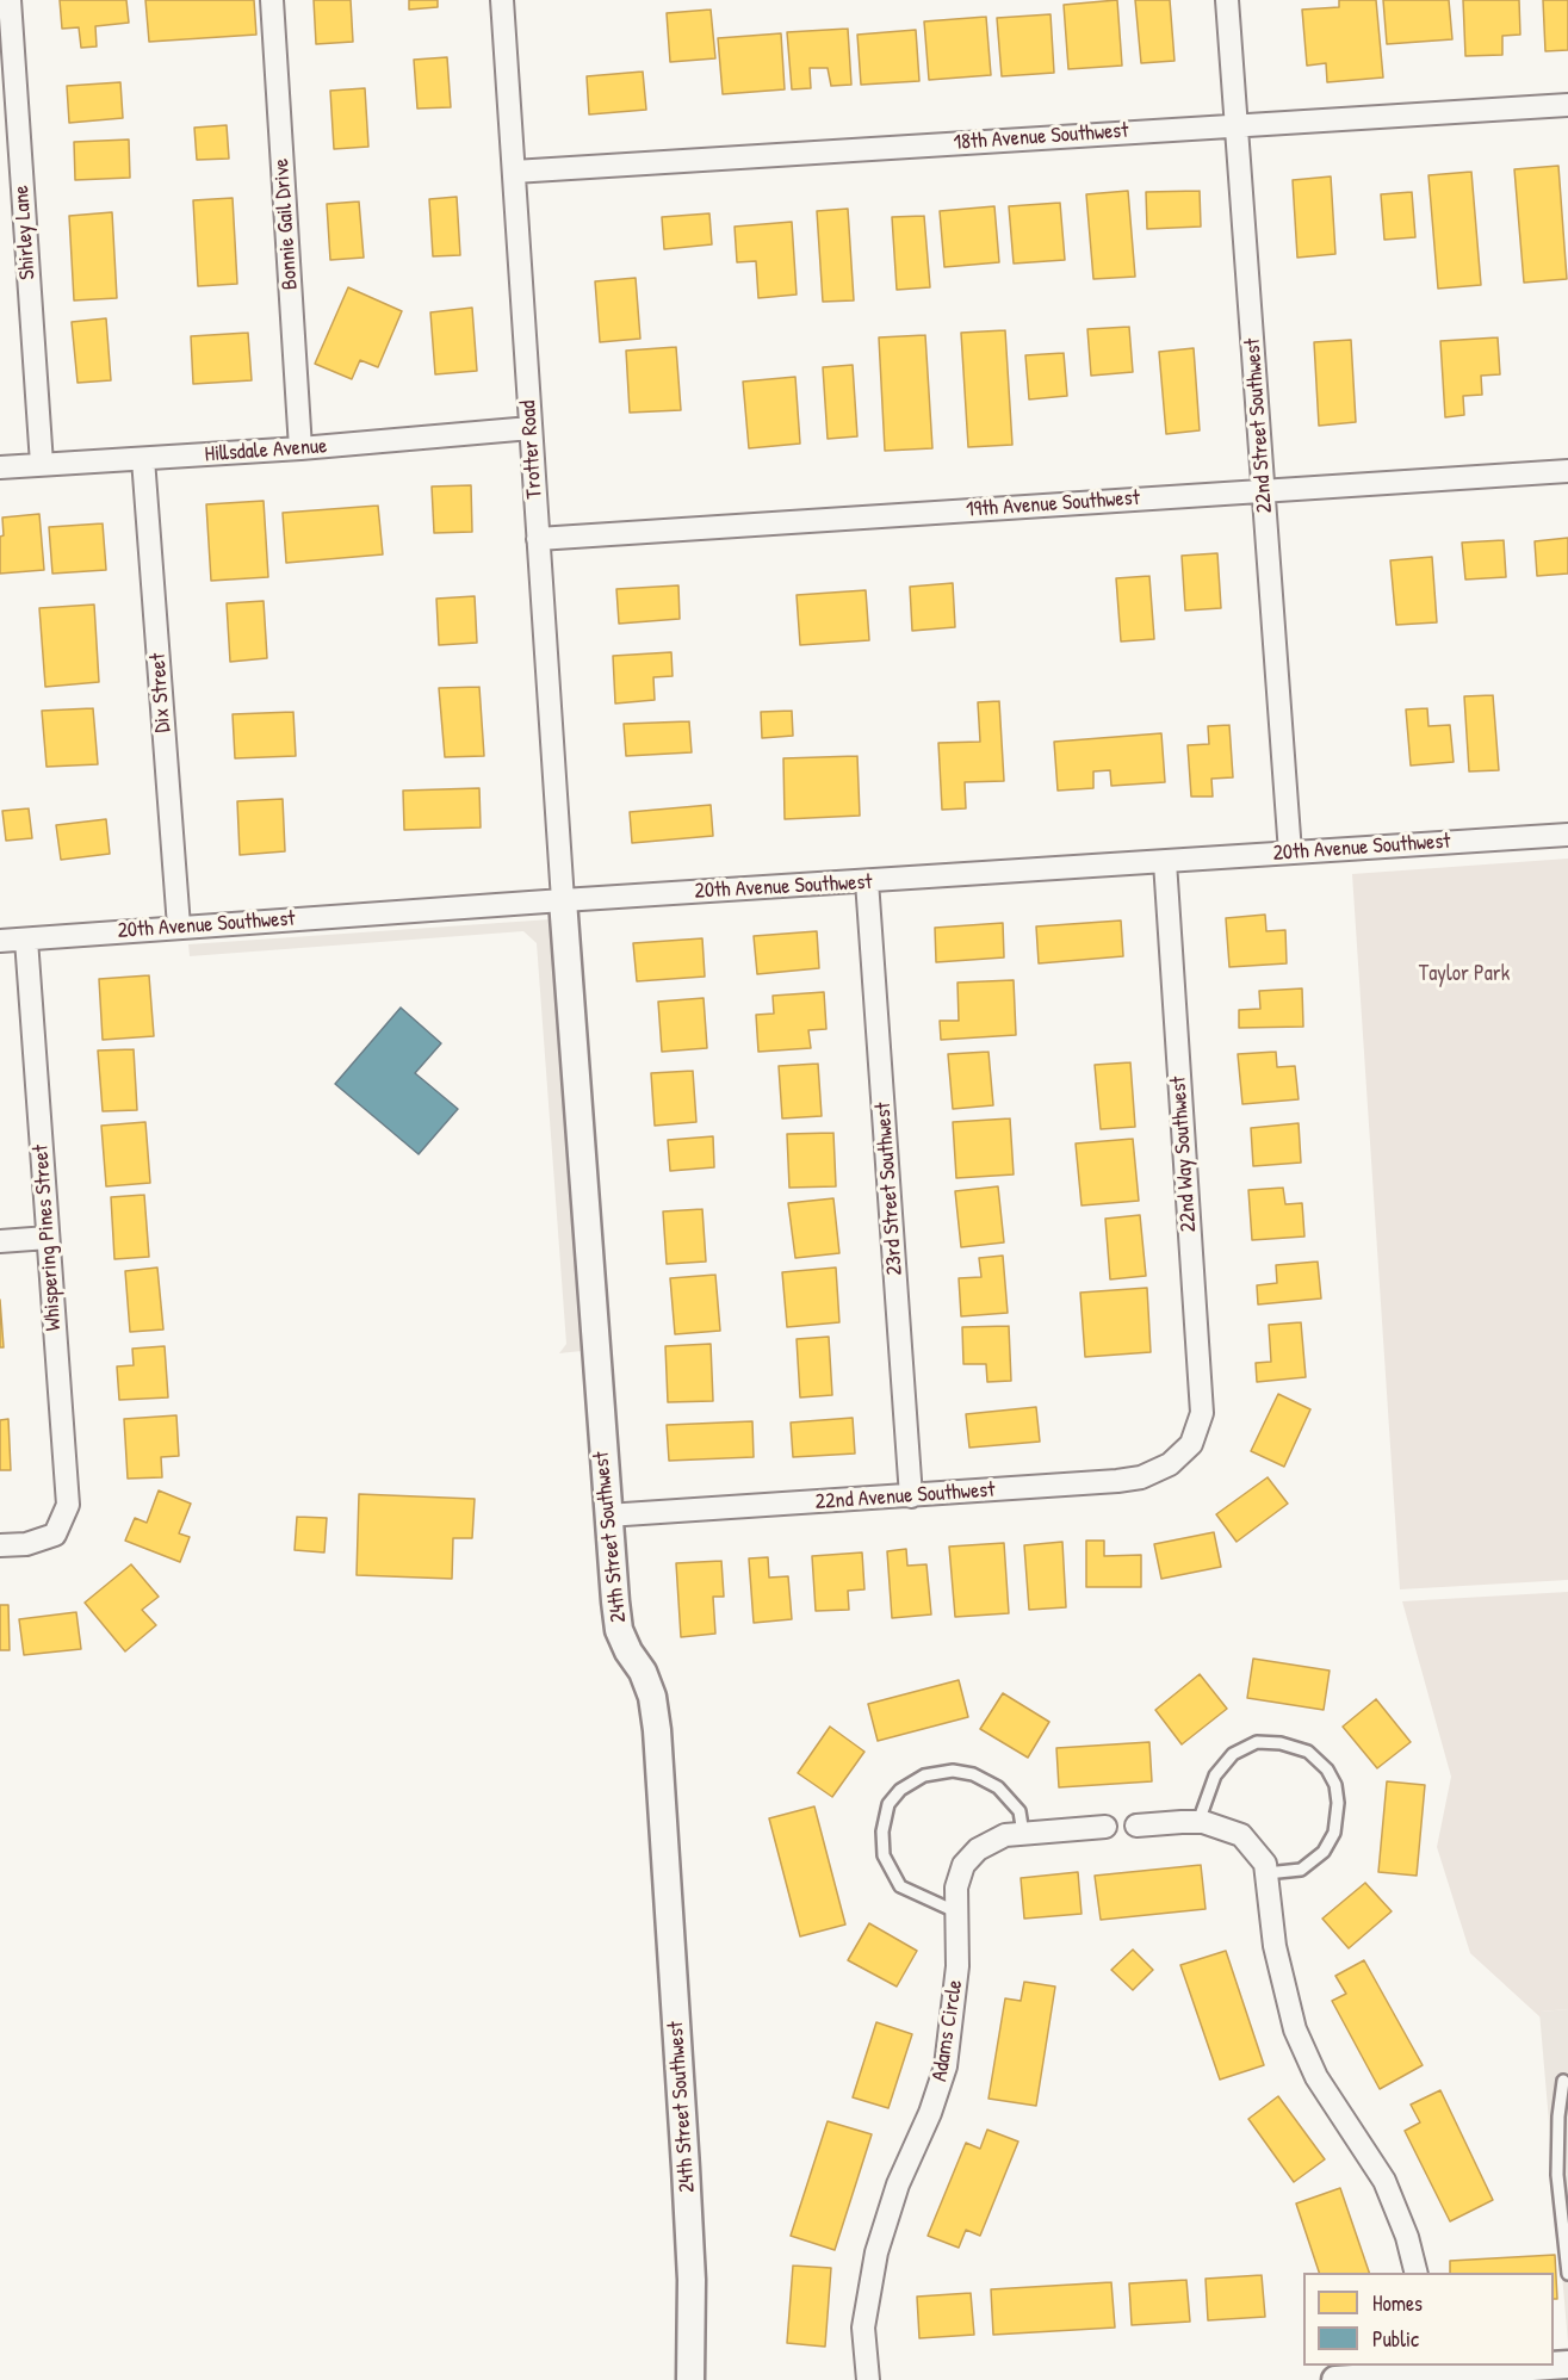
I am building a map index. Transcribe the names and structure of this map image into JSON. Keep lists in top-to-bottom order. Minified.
{"streets":{"street":["18th Avenue Southwest","Bonnie Gail Drive","Shirley Lane","22nd Street Southwest","Trotter Road","Hillsdale Avenue","19th Avenue Southwest","Dix Street","20th Avenue Southwest","22nd Way Southwest","23rd Street Southwest","Whispering Pines Street","22nd Avenue Southwest","24th Street Southwest","Adams Circle"]},"crossings":[["18th Avenue Southwest","22nd Street Southwest"],["18th Avenue Southwest","Trotter Road"],["Bonnie Gail Drive","Hillsdale Avenue"],["Shirley Lane","Hillsdale Avenue"],["22nd Street Southwest","19th Avenue Southwest"],["22nd Street Southwest","20th Avenue Southwest"],["Trotter Road","Hillsdale Avenue"],["Trotter Road","19th Avenue Southwest"],["Trotter Road","20th Avenue Southwest"],["Trotter Road","24th Street Southwest"],["Hillsdale Avenue","Dix Street"],["Dix Street","20th Avenue Southwest"],["20th Avenue Southwest","22nd Way Southwest"],["20th Avenue Southwest","23rd Street Southwest"],["20th Avenue Southwest","Whispering Pines Street"],["20th Avenue Southwest","24th Street Southwest"],["22nd Way Southwest","22nd Avenue Southwest"],["23rd Street Southwest","22nd Avenue Southwest"],["22nd Avenue Southwest","24th Street Southwest"]],"parks":["Taylor Park"],"legend":["Homes","Public"]}
